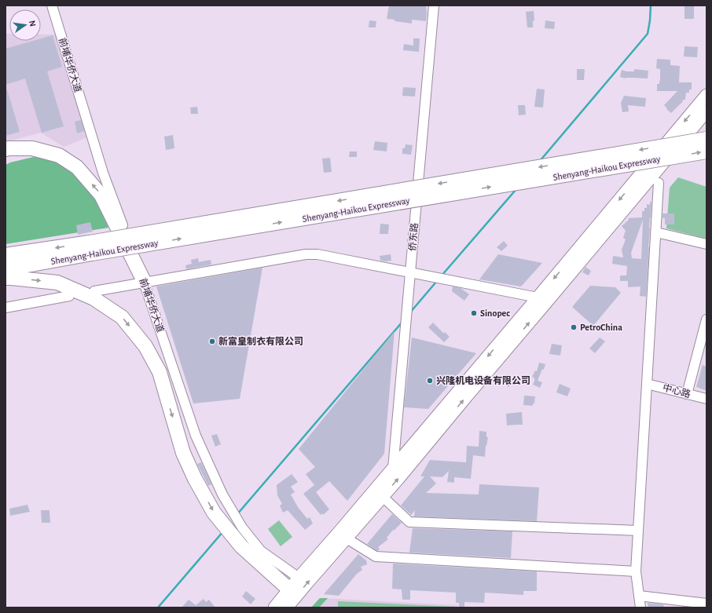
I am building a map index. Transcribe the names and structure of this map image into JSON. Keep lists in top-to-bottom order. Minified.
{"streets":{"highway":["Shenyang-Haikou Expressway"],"street":["前埔华侨大道","侨东路","中心路"]},"places":["Sinopec","PetroChina","新富皇制衣有限公司","兴隆机电设备有限公司"],"north":"right"}
